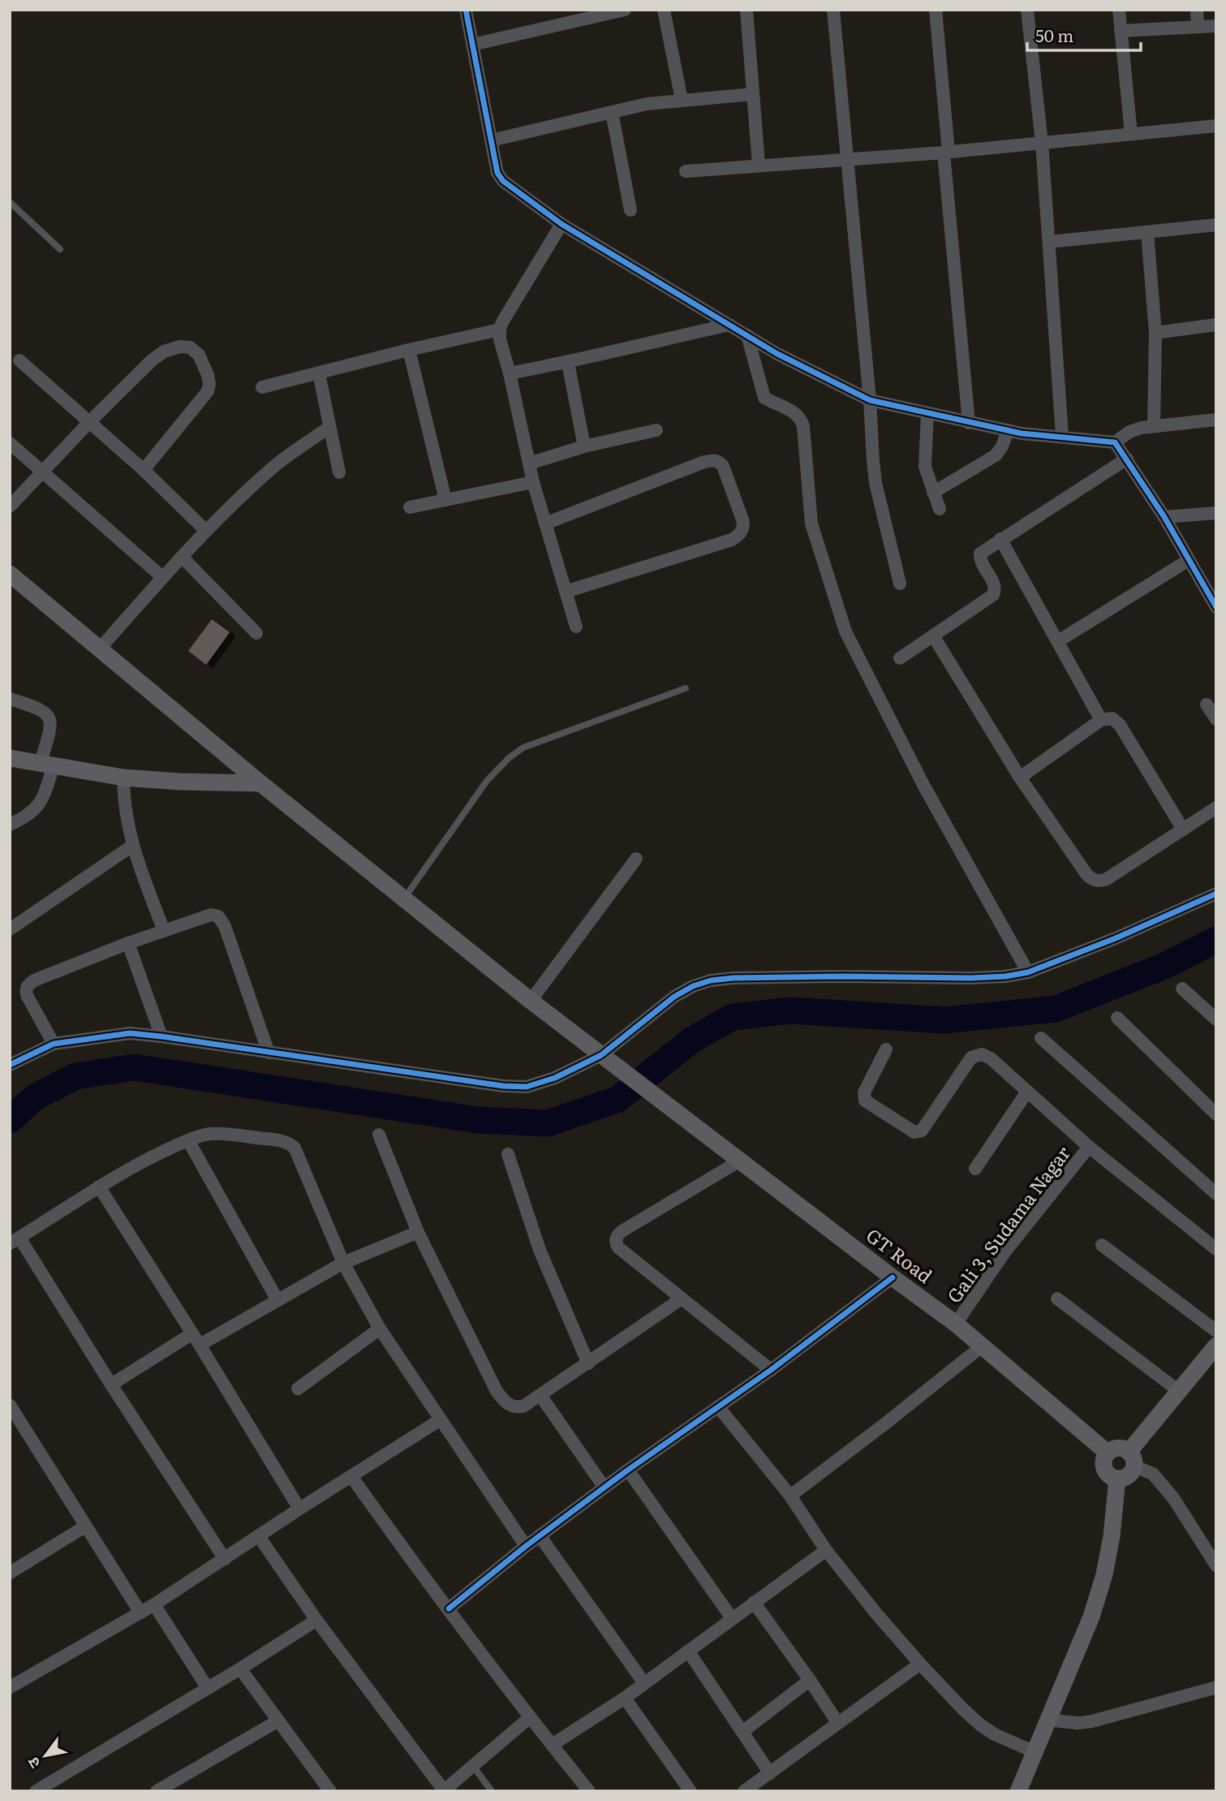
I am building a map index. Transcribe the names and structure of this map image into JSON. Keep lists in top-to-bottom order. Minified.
{"streets":{"main road":["GT Road"],"street":["Gali 3, Sudama Nagar"]},"crossings":[["Gali 3, Sudama Nagar","GT Road"]],"scale_bar":"50 m","north":"bottom left"}
